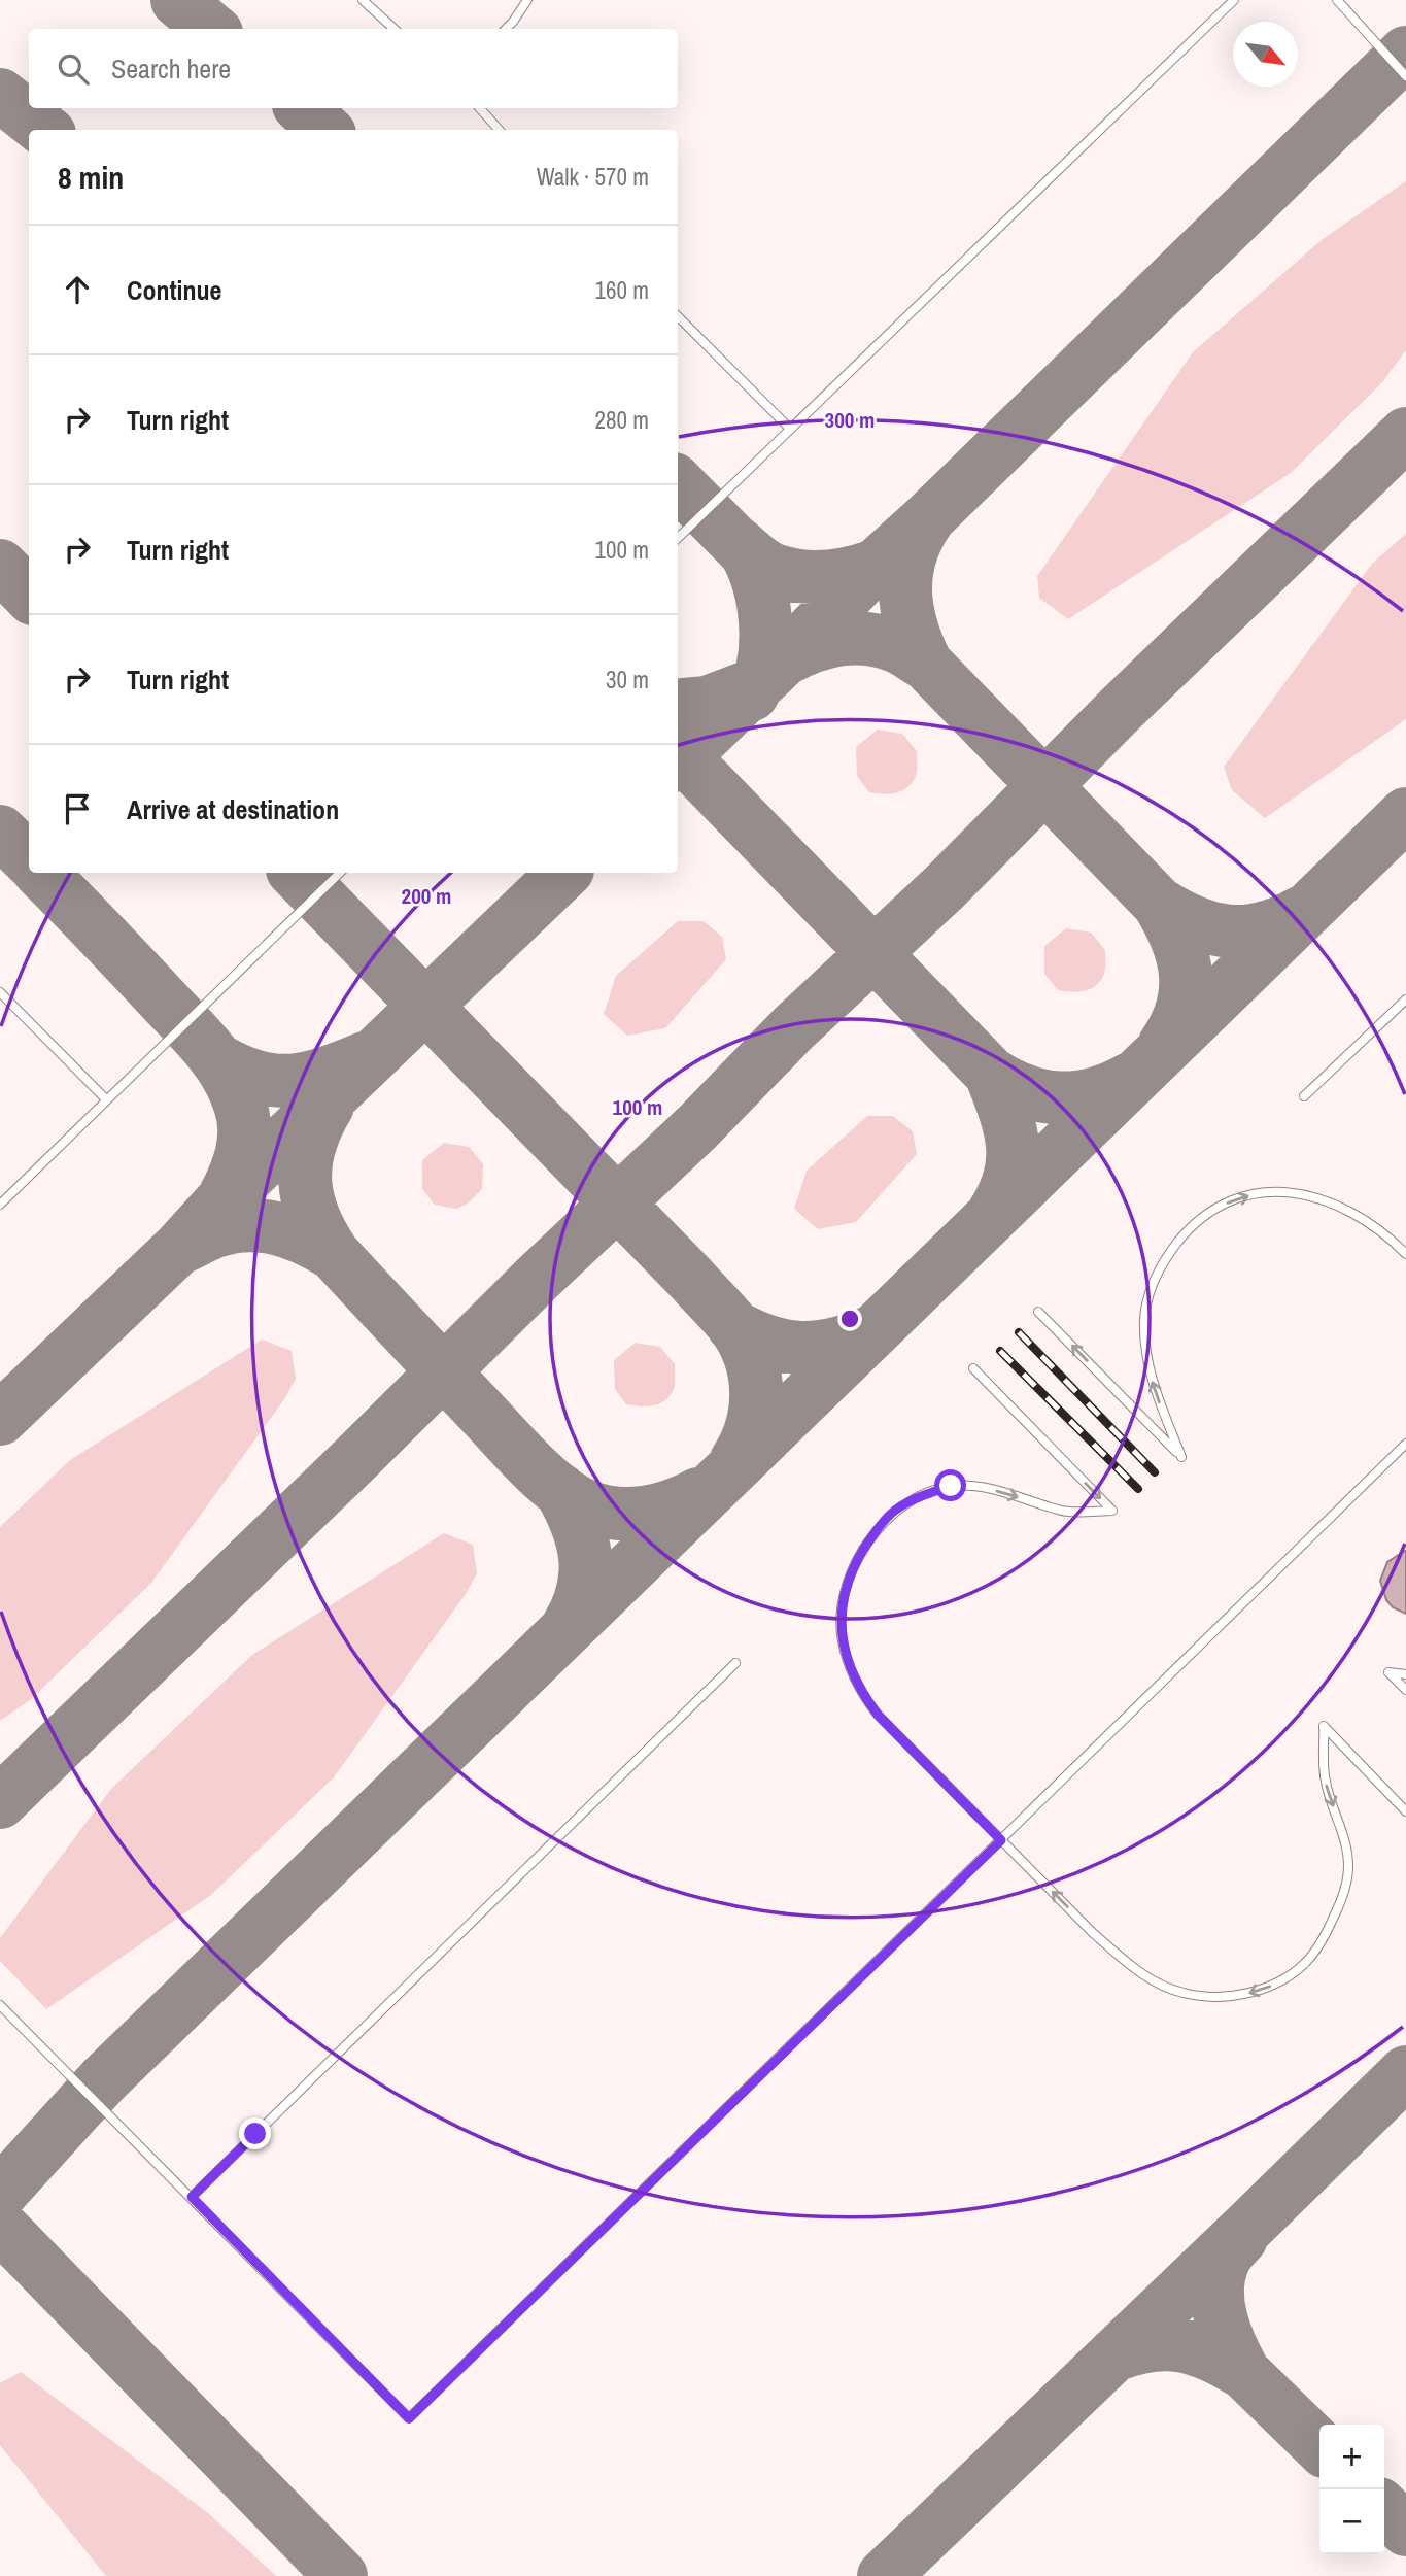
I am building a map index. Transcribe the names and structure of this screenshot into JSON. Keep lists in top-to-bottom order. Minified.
{"north":"bottom right","page":{"search":"Search here","heading":["8 min","Walk · 570 m"],"list":[["Continue","160 m"],["Turn right","280 m"],["Turn right","100 m"],["Turn right","30 m"],"Arrive at destination"],"map_buttons":["+","−"]},"rings":["300 m","200 m","100 m"]}
